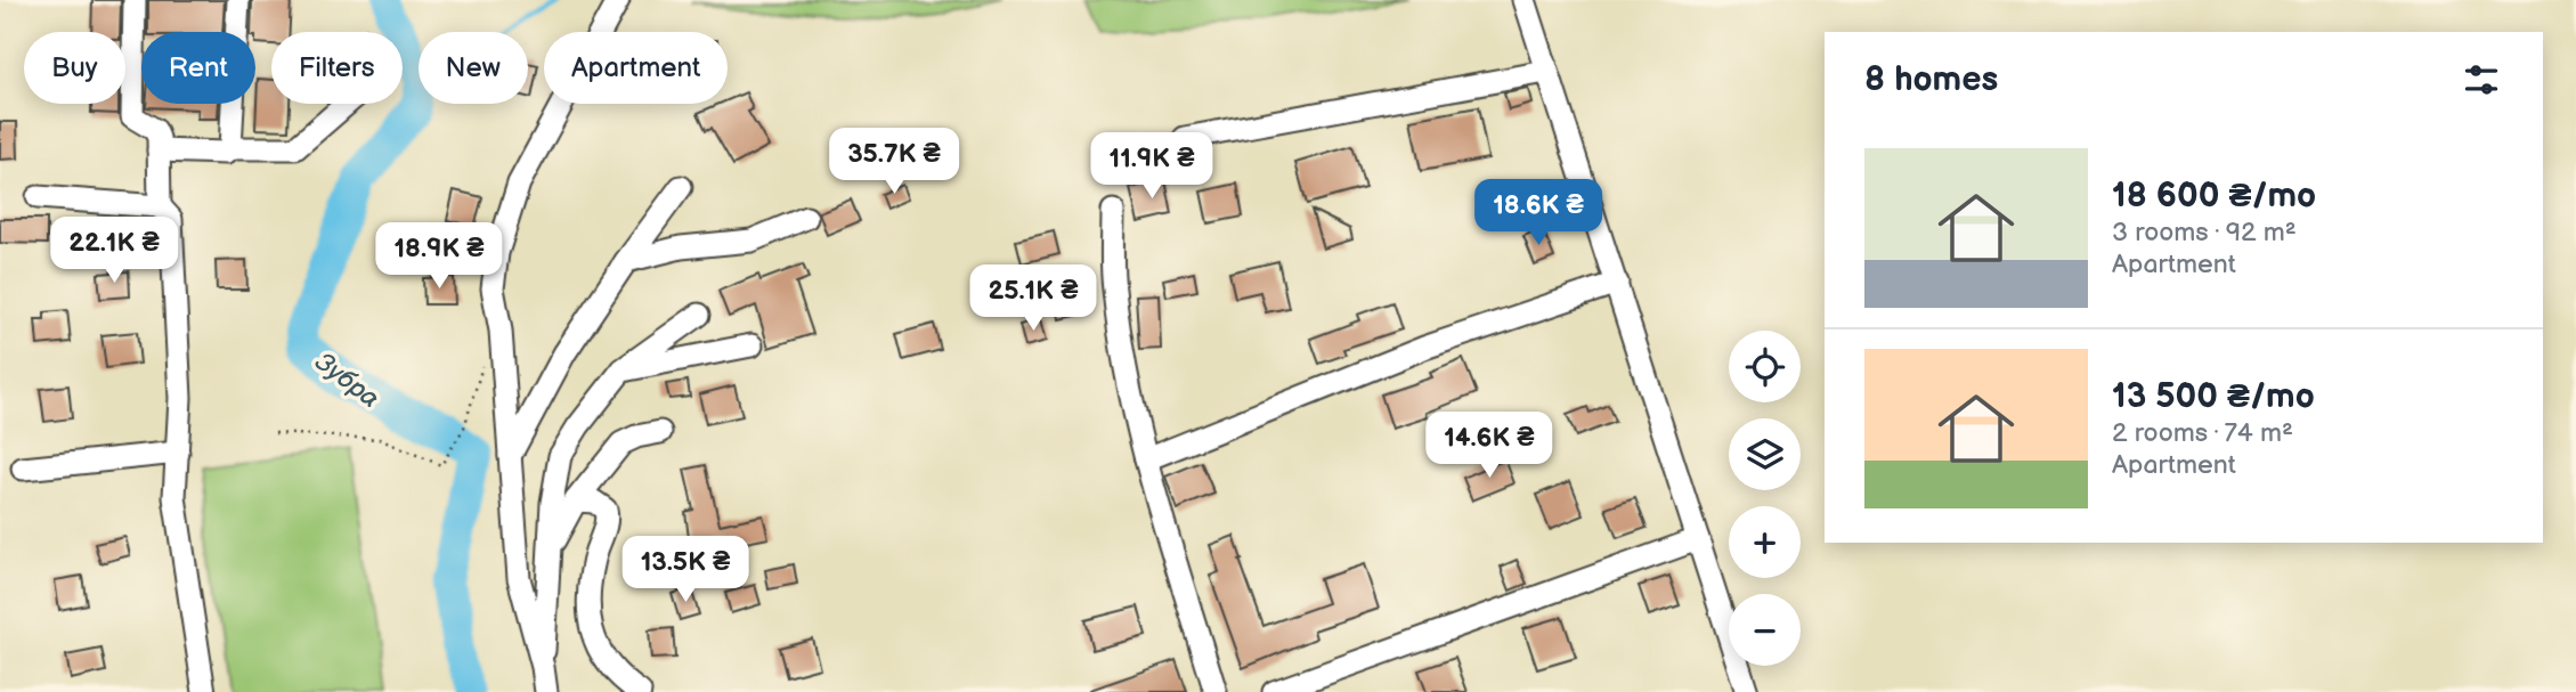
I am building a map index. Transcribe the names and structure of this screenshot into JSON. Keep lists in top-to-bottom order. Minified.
{"water":["Зубра"],"page":{"chip":["Buy","Rent","Filters","New","Apartment"],"heading":"8 homes","price":["35.7K ₴","11.9K ₴","18.6K ₴","22.1K ₴","18.9K ₴","25.1K ₴","14.6K ₴","13.5K ₴"],"list":[{"name":"18 600 ₴/mo","note":"3 rooms · 92 m² · Apartment"},{"name":"13 500 ₴/mo","note":"2 rooms · 74 m² · Apartment"}],"map_buttons":["+","−"]}}
